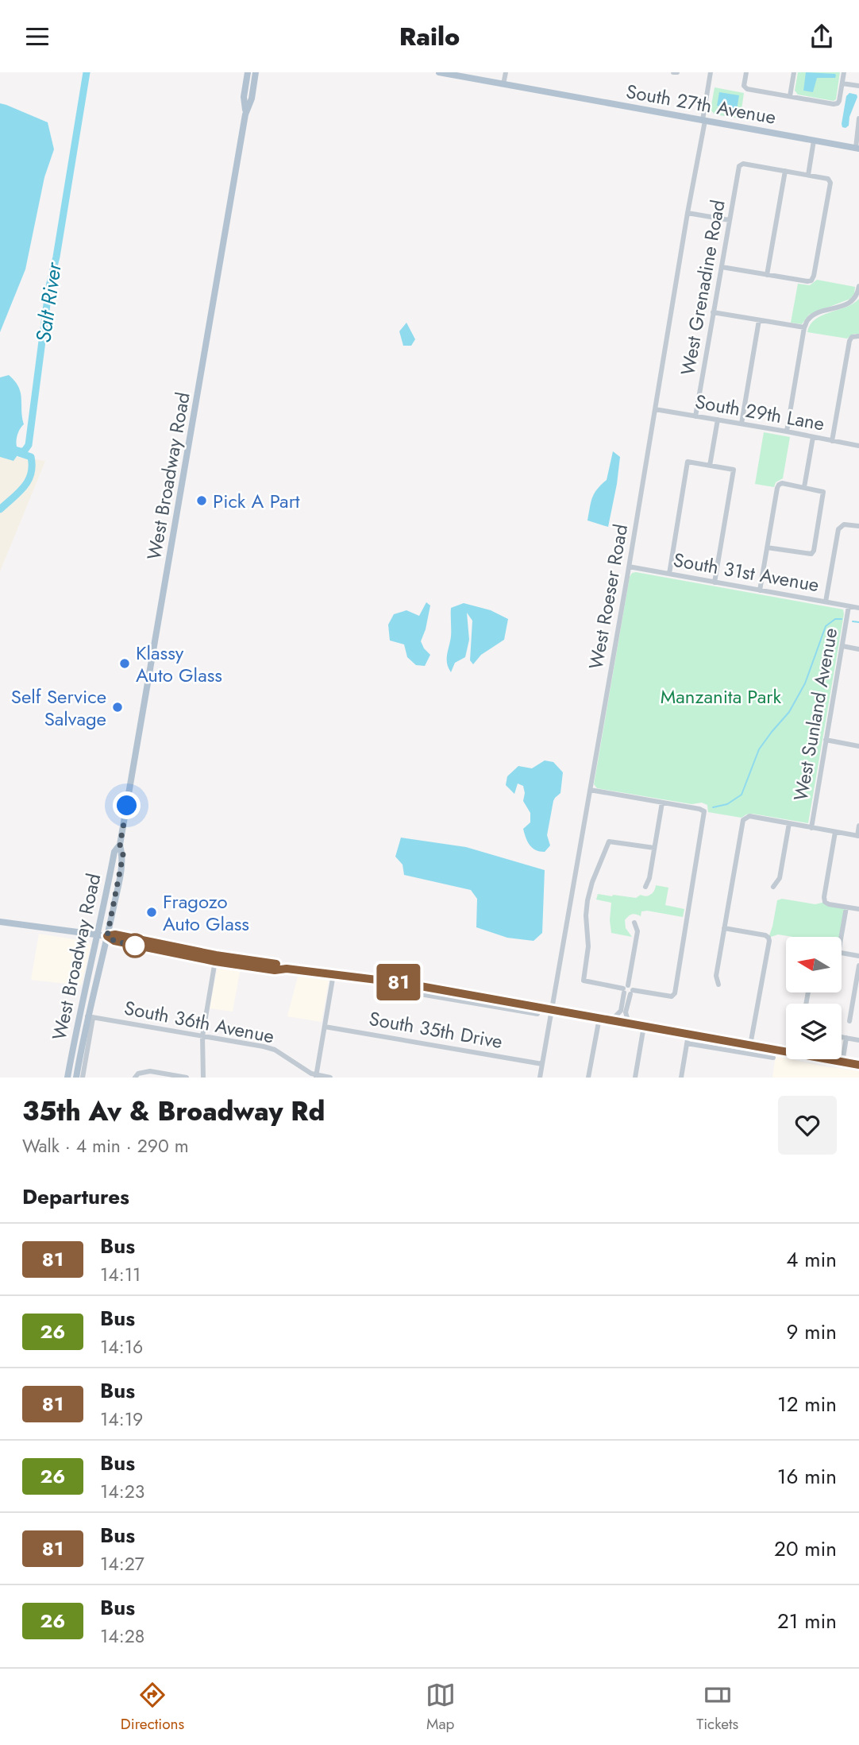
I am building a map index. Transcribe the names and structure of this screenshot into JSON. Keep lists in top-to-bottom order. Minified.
{"streets":{"main road":["South 27th Avenue","West Broadway Road"],"street":["West Grenadine Road","South 29th Lane","South 31st Avenue","West Roeser Road","West Sunland Avenue","South 36th Avenue","South 35th Drive"]},"crossings":[["South 27th Avenue","West Roeser Road"],["West Grenadine Road","South 29th Lane"],["South 29th Lane","West Roeser Road"],["West Broadway Road","South 36th Avenue"],["South 31st Avenue","West Roeser Road"],["South 31st Avenue","West Sunland Avenue"],["West Roeser Road","South 35th Drive"]],"water":["Salt River"],"parks":["Manzanita Park"],"places":["Pick A Part","Klassy Auto Glass","Self Service Salvage","Fragozo Auto Glass"],"lines":["bus line 81"],"north":"left","page":{"header":"Railo","on_map":"81","heading":[["35th Av & Broadway Rd","Walk · 4 min · 290 m"],"Departures"],"list":[{"mark":"81","name":"Bus","note":"14:11","value":"4 min"},{"mark":"26","name":"Bus","note":"14:16","value":"9 min"},{"mark":"81","name":"Bus","note":"14:19","value":"12 min"},{"mark":"26","name":"Bus","note":"14:23","value":"16 min"},{"mark":"81","name":"Bus","note":"14:27","value":"20 min"},{"mark":"26","name":"Bus","note":"14:28","value":"21 min"}],"tabs":["Directions","Map","Tickets"]}}
